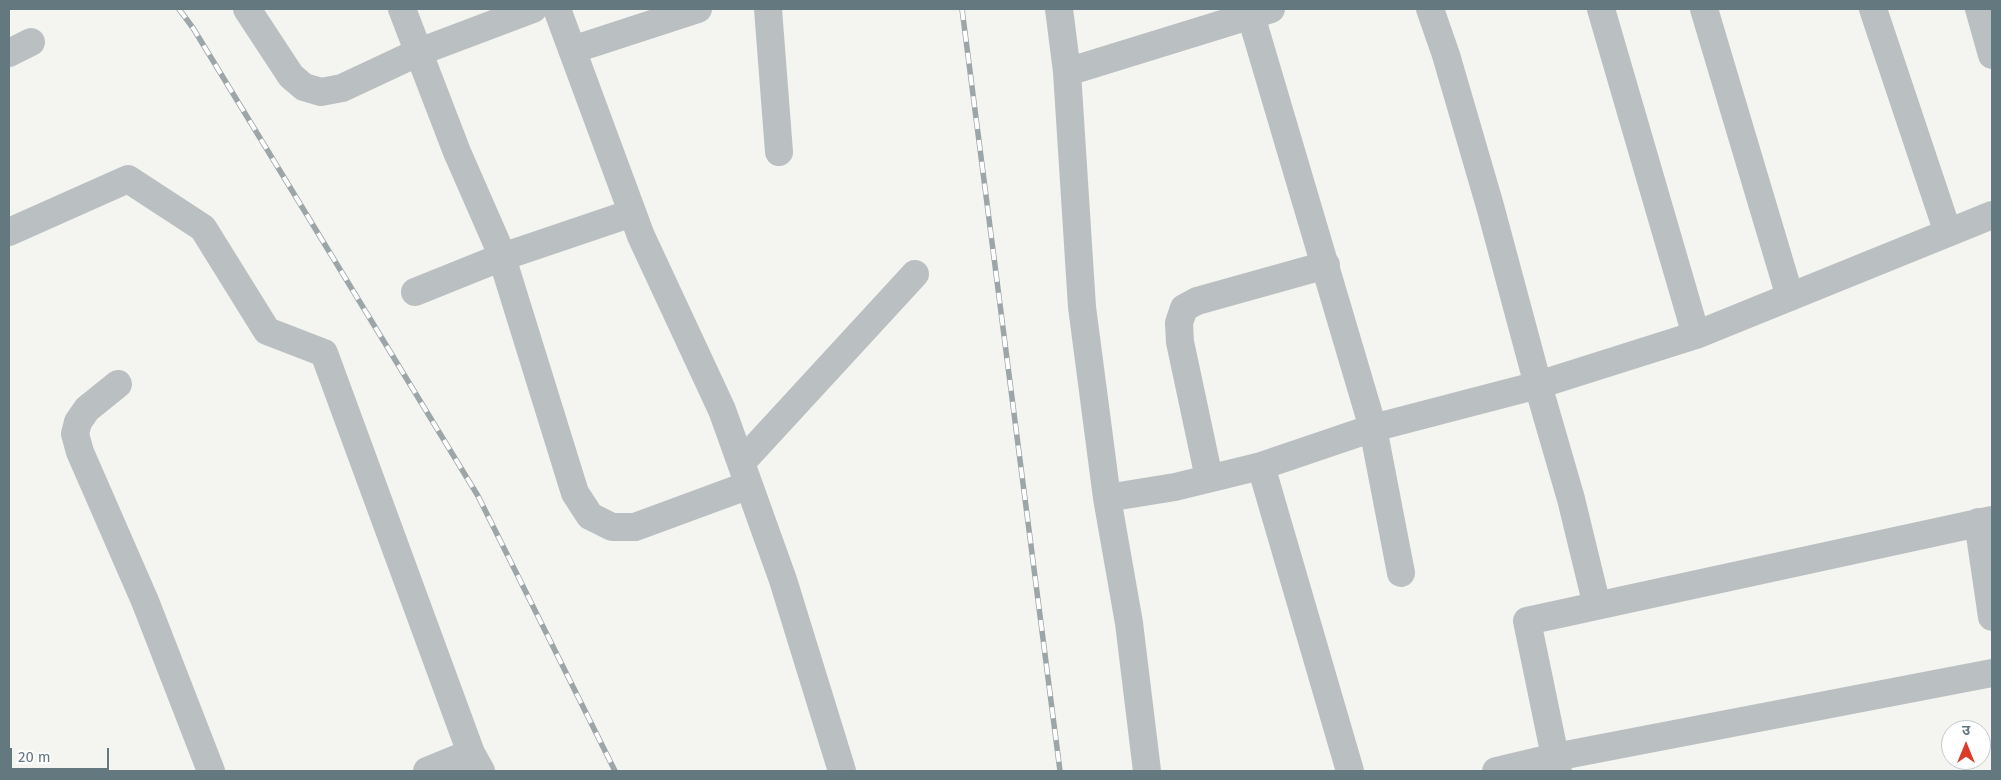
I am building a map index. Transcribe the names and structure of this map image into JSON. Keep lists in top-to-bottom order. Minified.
{"scale_bar":"20 m","north":"top"}
